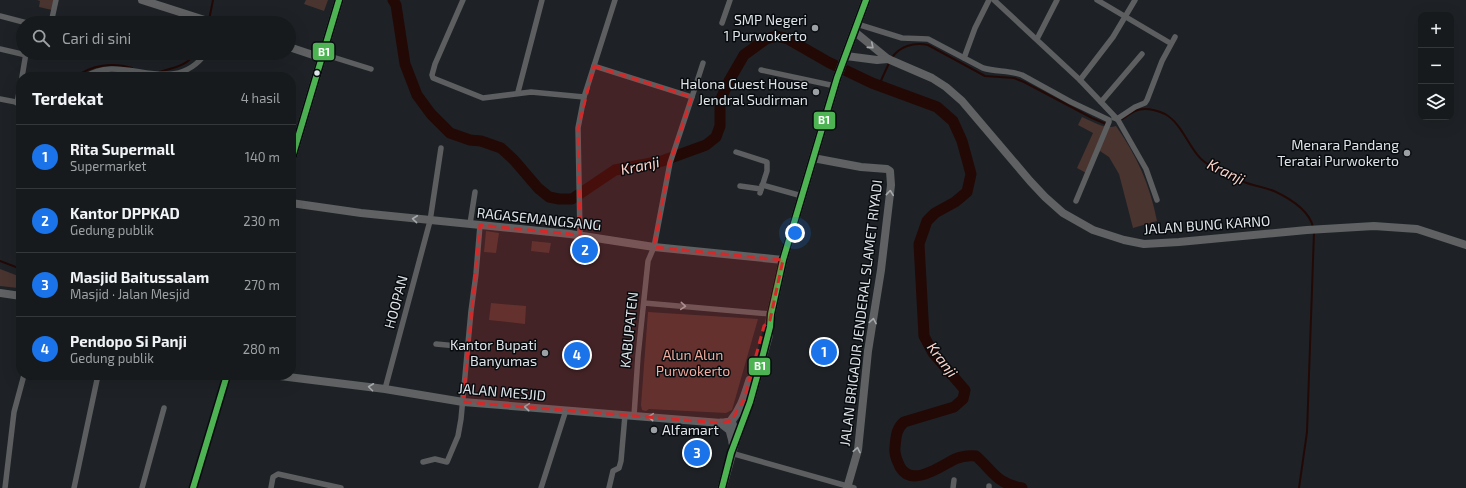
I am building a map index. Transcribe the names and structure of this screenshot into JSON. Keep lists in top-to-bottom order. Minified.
{"streets":{"main road":["RAGASEMANGSANG","JALAN BUNG KARNO","JALAN BRIGADIR JENDERAL SLAMET RIYADI","JALAN MESJID"],"street":["HOOPAN","KABUPATEN"]},"crossings":[["RAGASEMANGSANG","HOOPAN"],["RAGASEMANGSANG","KABUPATEN"],["HOOPAN","JALAN MESJID"],["KABUPATEN","JALAN MESJID"]],"one_way":["JALAN BRIGADIR JENDERAL SLAMET RIYADI","JALAN MESJID"],"water":["Kranji"],"parks":["Alun Alun Purwokerto"],"places":["SMP Negeri 1 Purwokerto","Halona Guest House Jendral Sudirman","Menara Pandang Teratai Purwokerto","Kantor Bupati Banyumas","Alfamart"],"lines":["transit line B1"],"page":{"map_buttons":["+","−"],"search":"Cari di sini","heading":["Terdekat","4 hasil"],"list":[{"mark":"1","name":"Rita Supermall","note":"Supermarket","value":"140 m"},{"mark":"2","name":"Kantor DPPKAD","note":"Gedung publik","value":"230 m"},{"mark":"3","name":"Masjid Baitussalam","note":"Masjid · Jalan Mesjid","value":"270 m"},{"mark":"4","name":"Pendopo Si Panji","note":"Gedung publik","value":"280 m"}],"pins":["2","1","4","3"]}}
